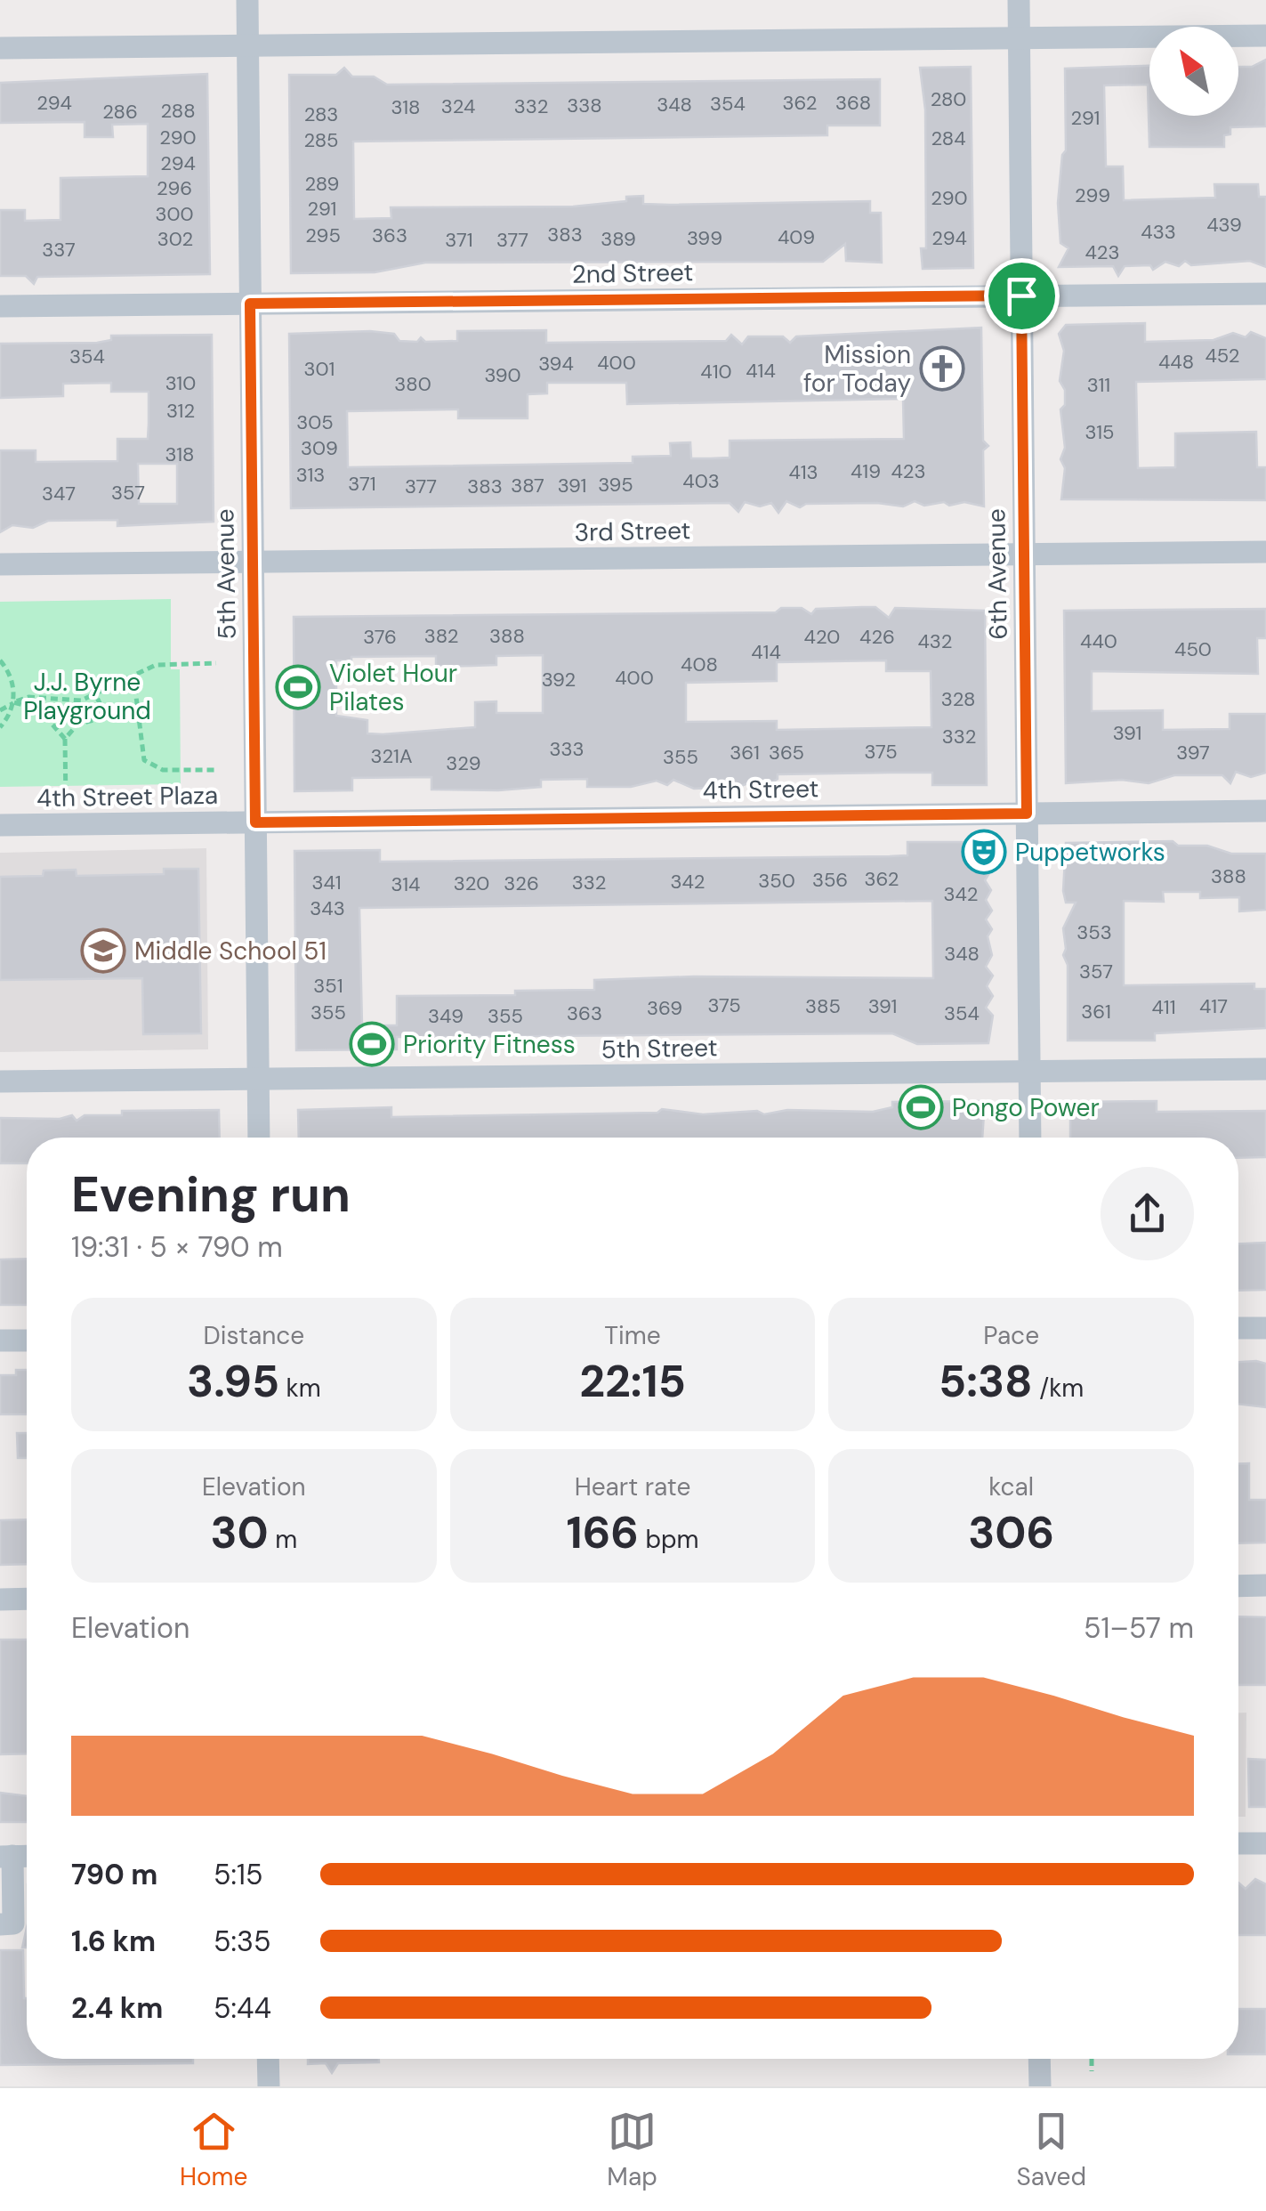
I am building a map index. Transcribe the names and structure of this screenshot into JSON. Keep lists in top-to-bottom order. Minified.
{"streets":{"street":["2nd Street","3rd Street","5th Avenue","6th Avenue","4th Street","4th Street Plaza","5th Street"]},"crossings":[["2nd Street","5th Avenue"],["2nd Street","6th Avenue"],["3rd Street","5th Avenue"],["3rd Street","6th Avenue"],["5th Avenue","4th Street"],["5th Avenue","4th Street Plaza"],["5th Avenue","5th Street"],["6th Avenue","4th Street"],["6th Avenue","5th Street"],["4th Street","4th Street Plaza"]],"parks":["J.J. Byrne Playground"],"places":{"church":["Mission for Today"],"sports":["Violet Hour Pilates","Priority Fitness","Pongo Power"],"theatre":["Puppetworks"],"school or university":["Middle School 51"]},"house_numbers":["280","294","362","368","354","348","338","324","332","318","288","286","283","291","290","284","285","294","289","296","299","290","291","300","439","433","383","295","363","409","399","294","302","389","371","377","337","423","452","354","448","400","394","301","414","410","390","310","380","311","312","305","315","309","318","419","423","413","313","403","371","395","387","391","377","383","357","347","382","388","376","420","426","432","440","450","414","408","400","392","328","391","332","333","375","361","365","397","321A","355","329","388","362","356","350","342","341","332","320","326","314","342","343","353","348","357","351","375","385","391","417","411","369","361","355","363","354","349","355"],"north":"top left","page":{"heading":["Evening run","19:31 · 5 × 790 m"],"stats":[["Distance","3.95 km"],["Time","22:15"],["Pace","5:38 /km"],["Elevation","30 m"],["Heart rate","166 bpm"],["kcal","306"]],"chart":["Elevation","51–57 m"],"list":[{"name":"790 m","note":"5:15"},{"name":"1.6 km","note":"5:35"},{"name":"2.4 km","note":"5:44"}],"tabs":["Home","Map","Saved"]}}
